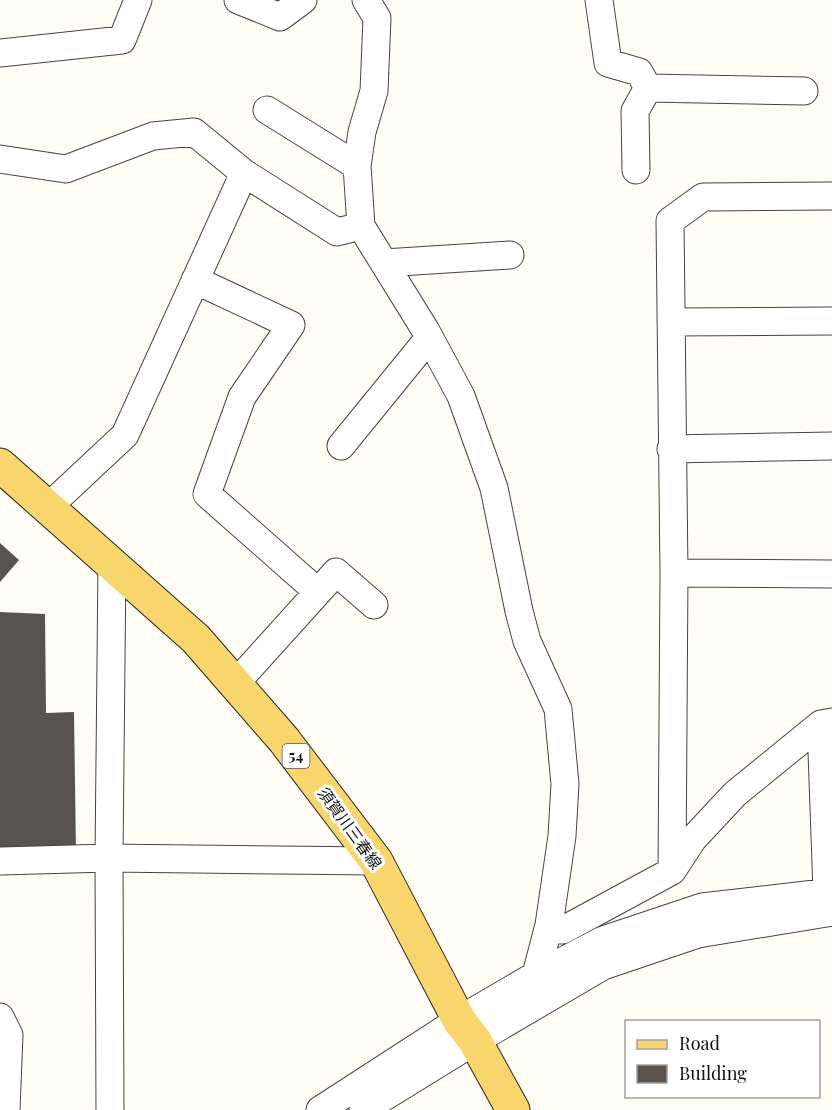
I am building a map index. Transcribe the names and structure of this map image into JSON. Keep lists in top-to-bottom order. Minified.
{"streets":{"main road":["54","須賀川三春線"]},"legend":["Road","Building"]}
